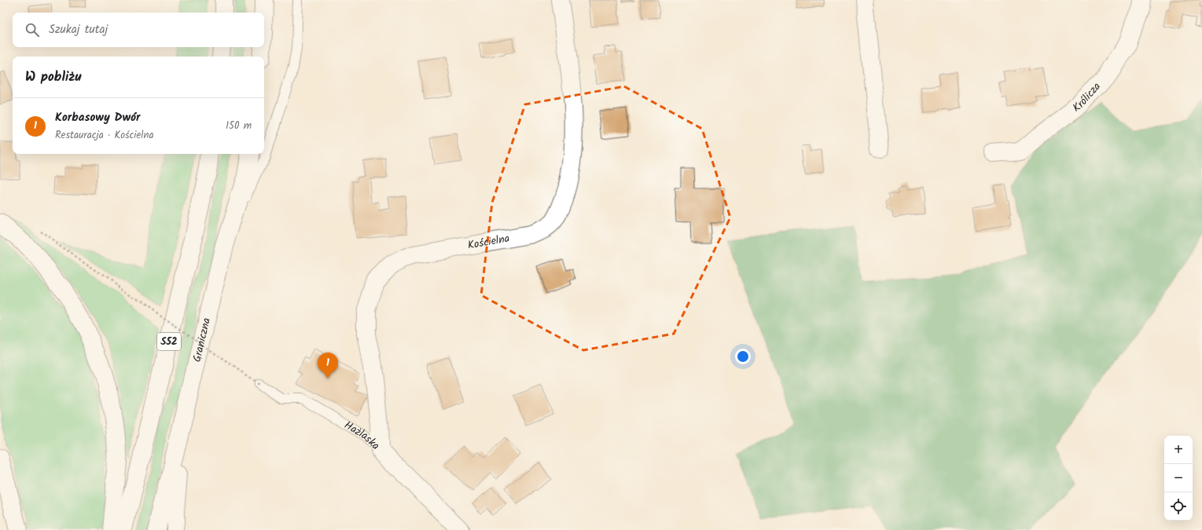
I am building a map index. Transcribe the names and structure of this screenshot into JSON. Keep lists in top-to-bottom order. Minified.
{"streets":{"main road":["Królicza","Kościelna","Graniczna","S52","Hażlaska"]},"crossings":[["Kościelna","Hażlaska"]],"page":{"search":"Szukaj tutaj","heading":"W pobliżu","list":[{"mark":"1","name":"Korbasowy Dwór","note":"Restauracja · Kościelna","value":"150 m"}],"pins":"1","map_buttons":["+","−"]}}
